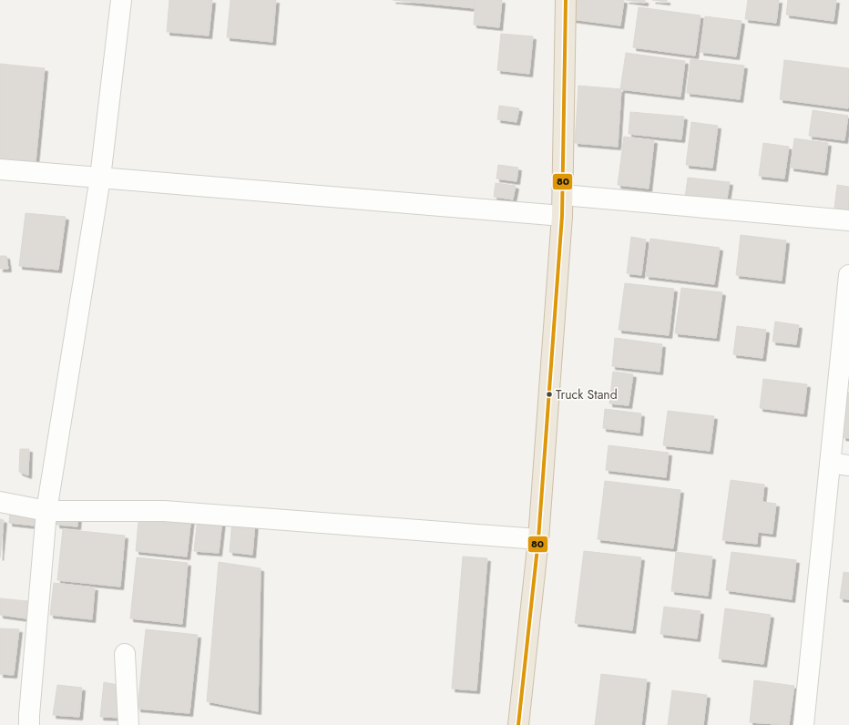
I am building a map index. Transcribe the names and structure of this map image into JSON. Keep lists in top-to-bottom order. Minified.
{"places":["Truck Stand"],"lines":["transit line 80"]}
